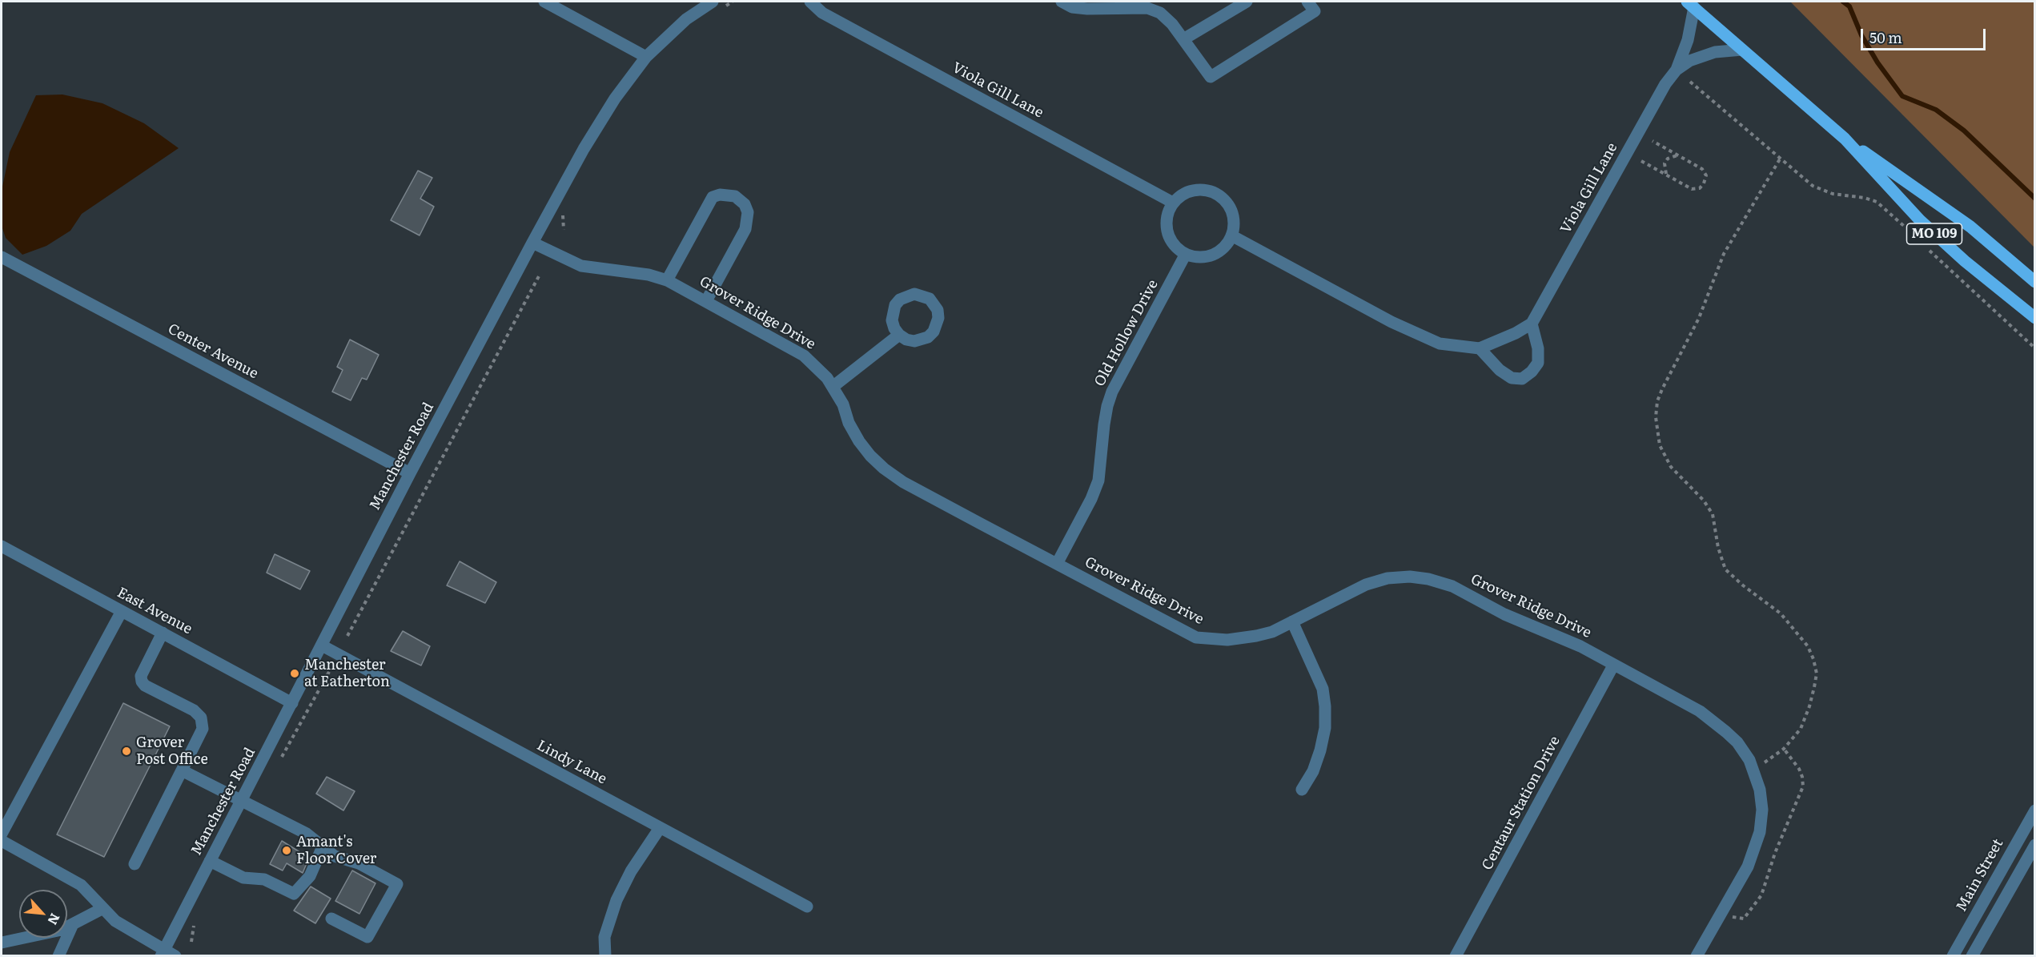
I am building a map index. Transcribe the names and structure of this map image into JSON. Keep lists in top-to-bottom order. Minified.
{"streets":{"main road":["MO 109"],"street":["Viola Gill Lane","Grover Ridge Drive","Old Hollow Drive","Center Avenue","Manchester Road","East Avenue","Lindy Lane","Centaur Station Drive","Main Street"]},"crossings":[["Viola Gill Lane","MO 109"],["Viola Gill Lane","Old Hollow Drive"],["Grover Ridge Drive","Old Hollow Drive"],["Grover Ridge Drive","Manchester Road"],["Grover Ridge Drive","Centaur Station Drive"],["Center Avenue","Manchester Road"],["Manchester Road","East Avenue"],["Manchester Road","Lindy Lane"]],"places":["Manchester at Eatherton","Grover Post Office","Amant's Floor Cover"],"scale_bar":"50 m","north":"bottom right"}
